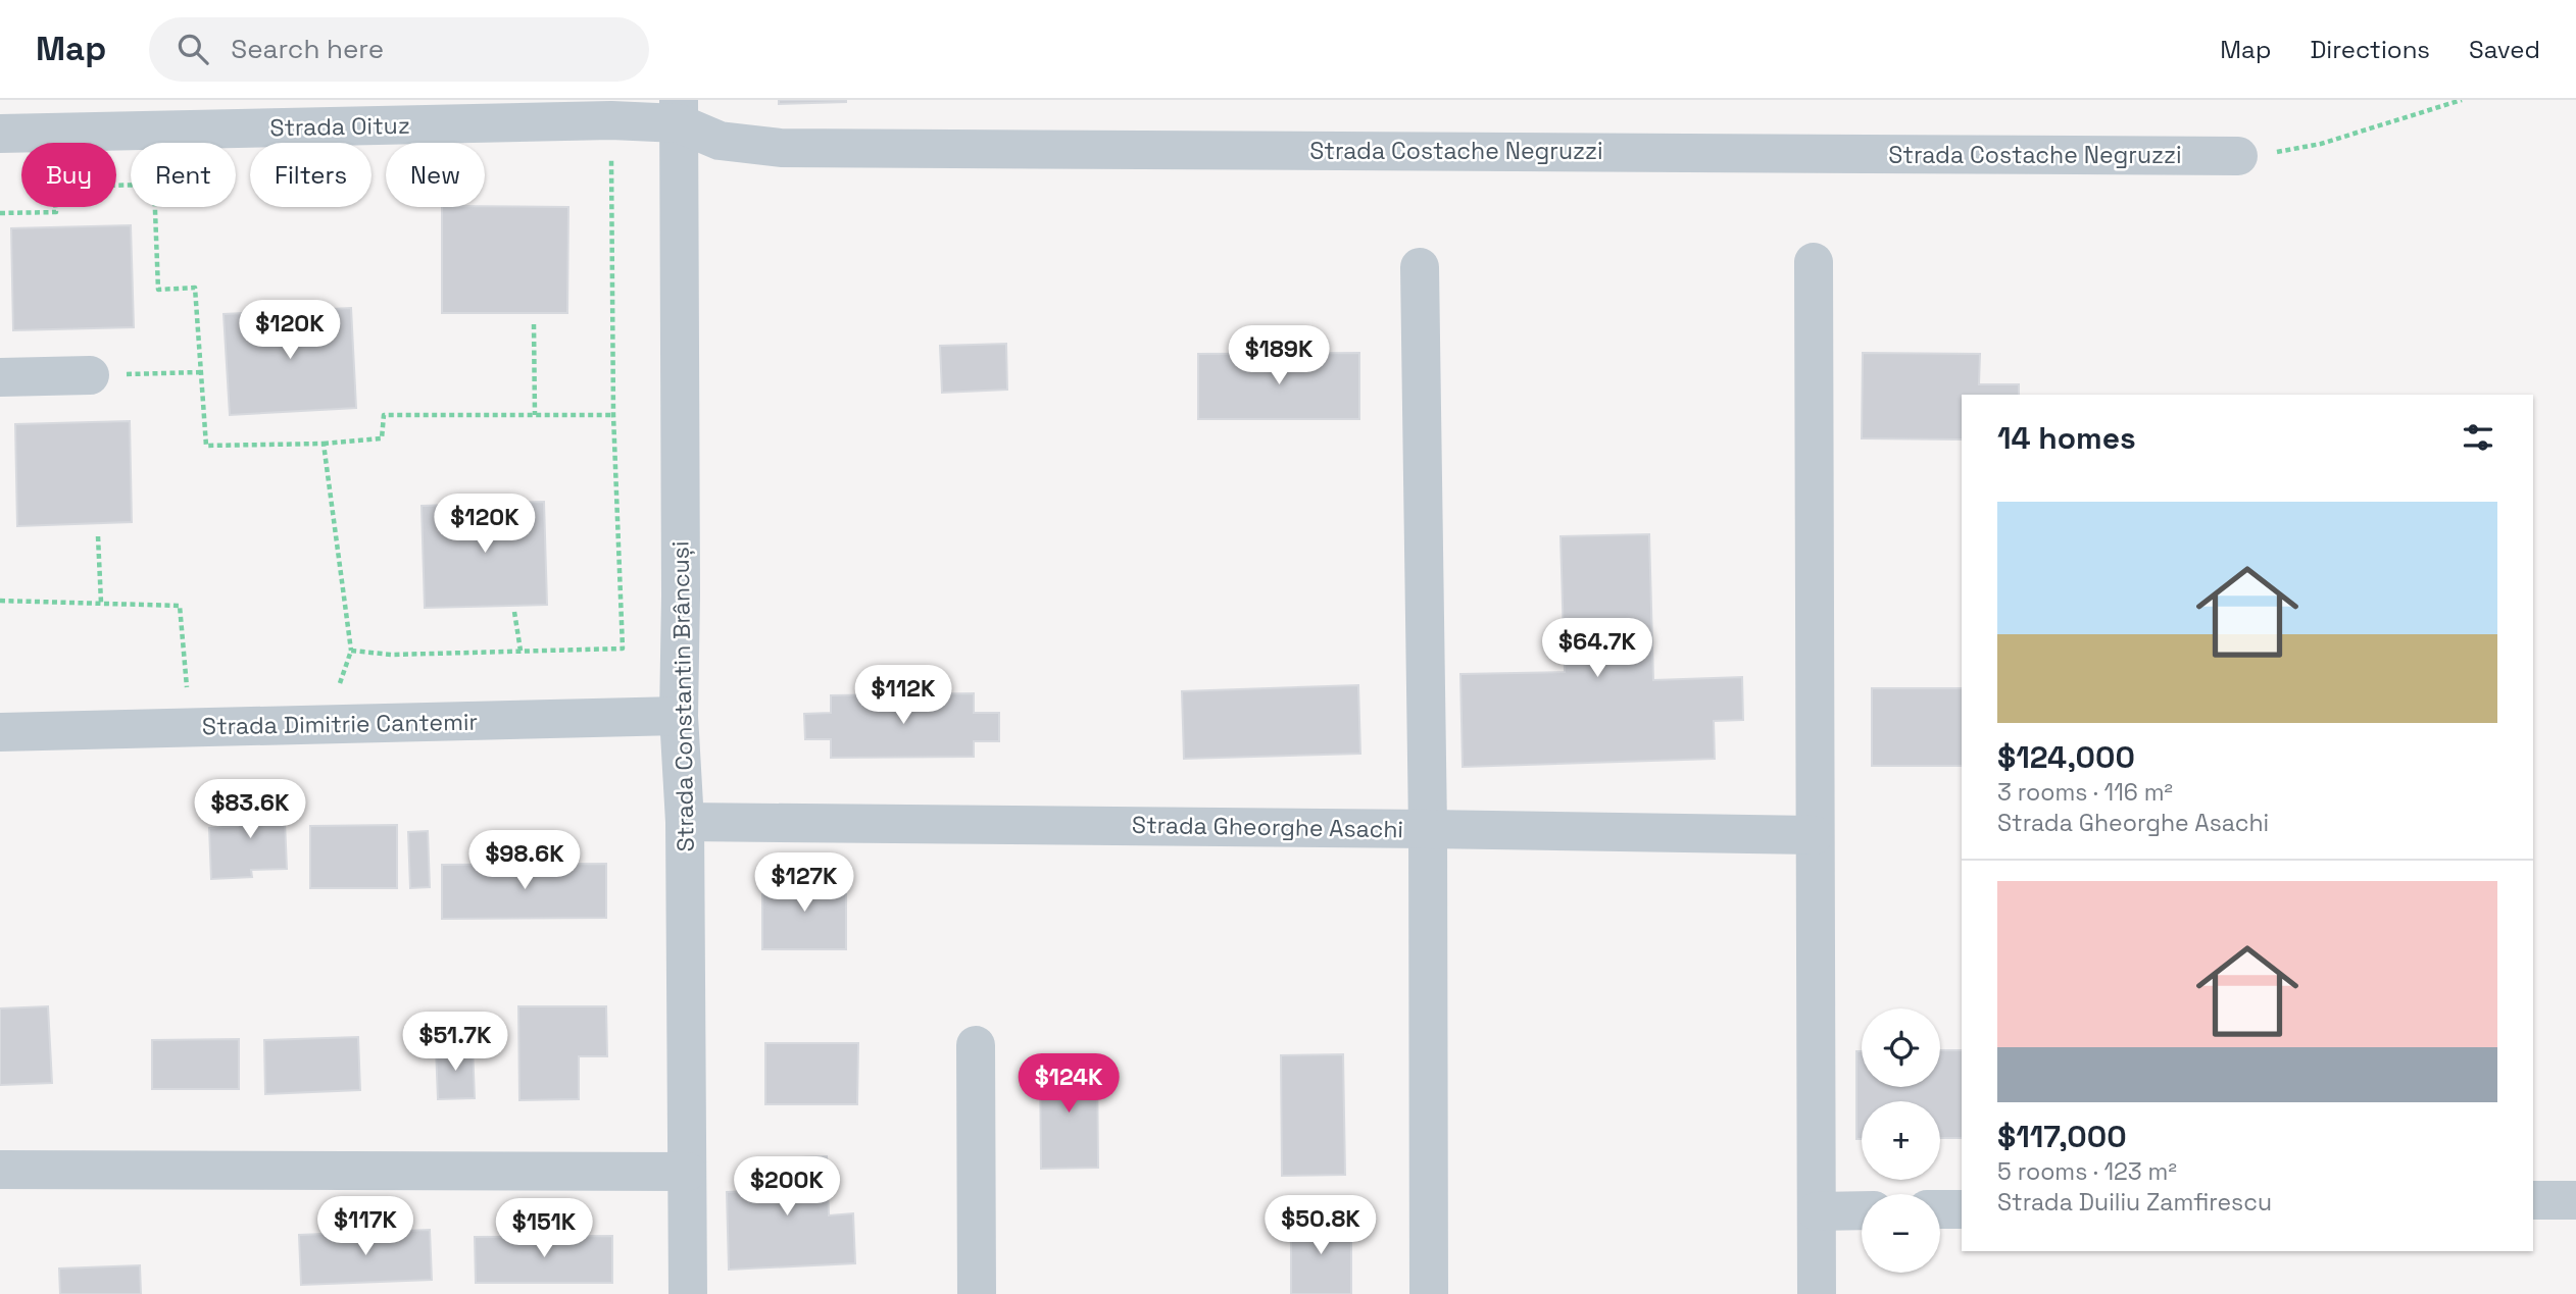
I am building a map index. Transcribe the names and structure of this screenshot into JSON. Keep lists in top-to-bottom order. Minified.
{"streets":{"street":["Strada Oituz","Strada Costache Negruzzi","Strada Constantin Brâncuși","Strada Dimitrie Cantemir","Strada Gheorghe Asachi"]},"crossings":[["Strada Oituz","Strada Costache Negruzzi"],["Strada Oituz","Strada Constantin Brâncuși"],["Strada Costache Negruzzi","Strada Constantin Brâncuși"],["Strada Constantin Brâncuși","Strada Dimitrie Cantemir"],["Strada Constantin Brâncuși","Strada Gheorghe Asachi"]],"page":{"header":"Map","search":"Search here","nav":["Map","Directions","Saved"],"chip":["Buy","Rent","Filters","New"],"price":["$120K","$189K","$120K","$64.7K","$112K","$83.6K","$98.6K","$127K","$51.7K","$124K","$200K","$50.8K","$117K","$151K"],"heading":"14 homes","list":[{"name":"$124,000","note":"3 rooms · 116 m² · Strada Gheorghe Asachi"},{"name":"$117,000","note":"5 rooms · 123 m² · Strada Duiliu Zamfirescu"}],"map_buttons":["+","−"]}}
